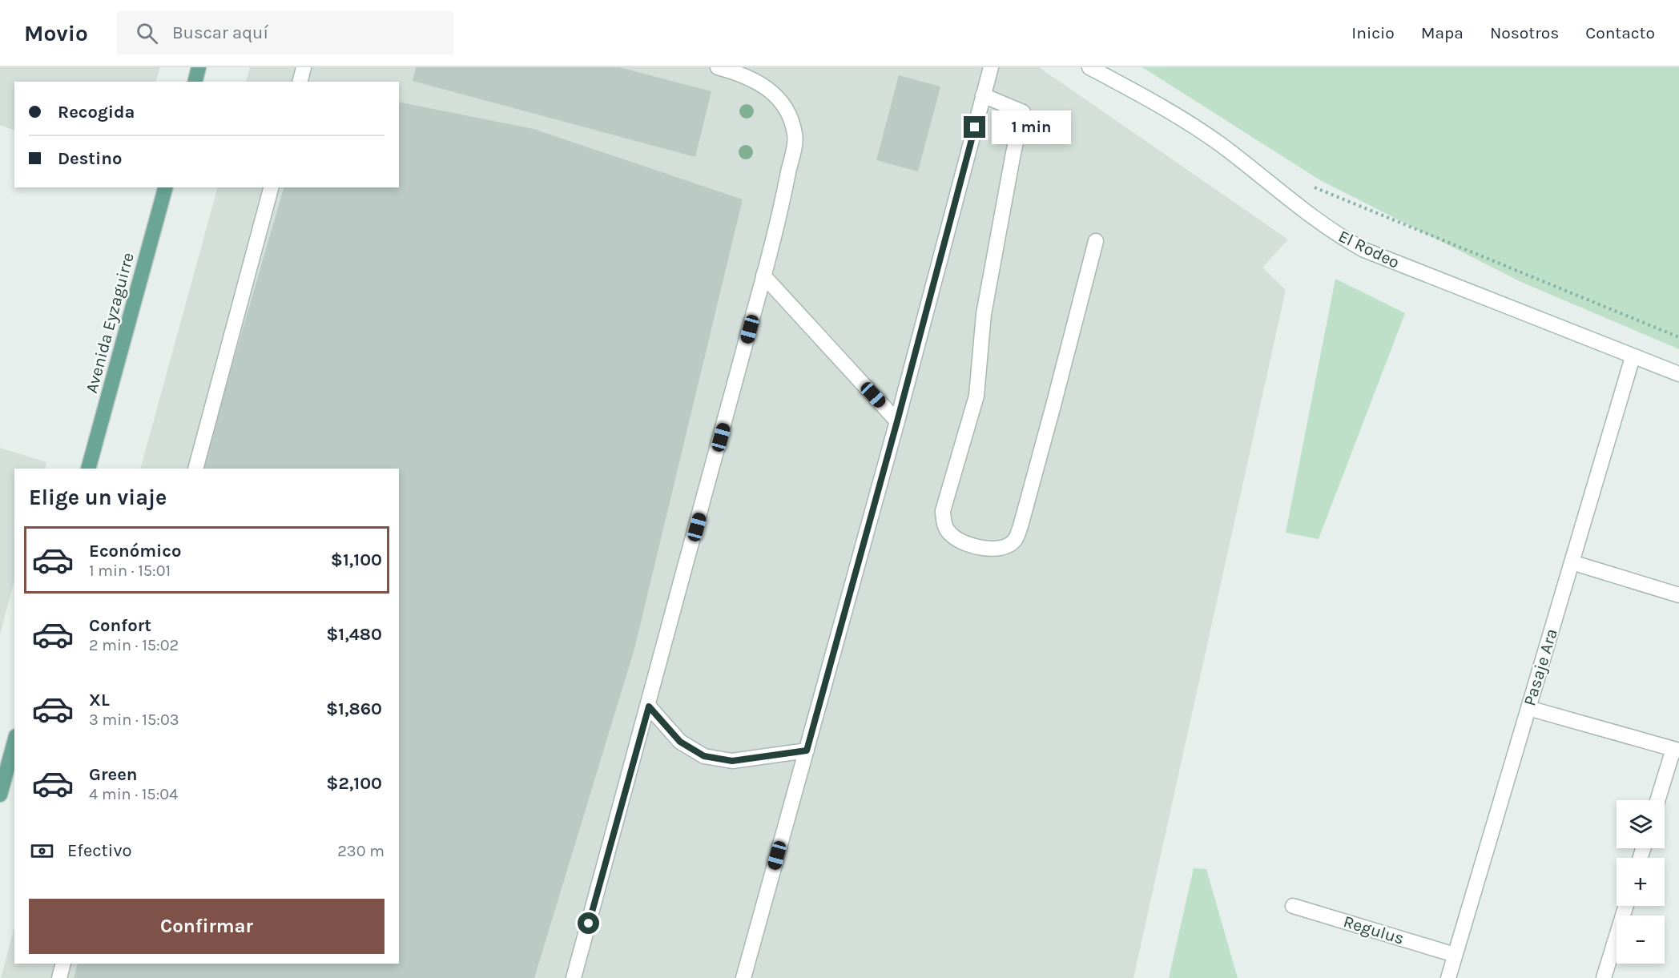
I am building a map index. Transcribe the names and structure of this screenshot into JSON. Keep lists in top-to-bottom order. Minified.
{"streets":{"main road":["Avenida Eyzaguirre"],"street":["El Rodeo","Pasaje Ara","Regulus"]},"crossings":[["El Rodeo","Pasaje Ara"],["Pasaje Ara","Regulus"]],"page":{"header":"Movio","search":"Buscar aquí","nav":["Inicio","Mapa","Nosotros","Contacto"],"banner":["Recogida","Destino"],"bubble":"1 min","heading":"Elige un viaje","list":[{"name":"Económico","note":"1 min · 15:01","value":"$1,100"},{"name":"Confort","note":"2 min · 15:02","value":"$1,480"},{"name":"XL","note":"3 min · 15:03","value":"$1,860"},{"name":"Green","note":"4 min · 15:04","value":"$2,100"}],"map_buttons":["+","−"],"pay":["Efectivo","230 m"],"buttons":"Confirmar"}}
